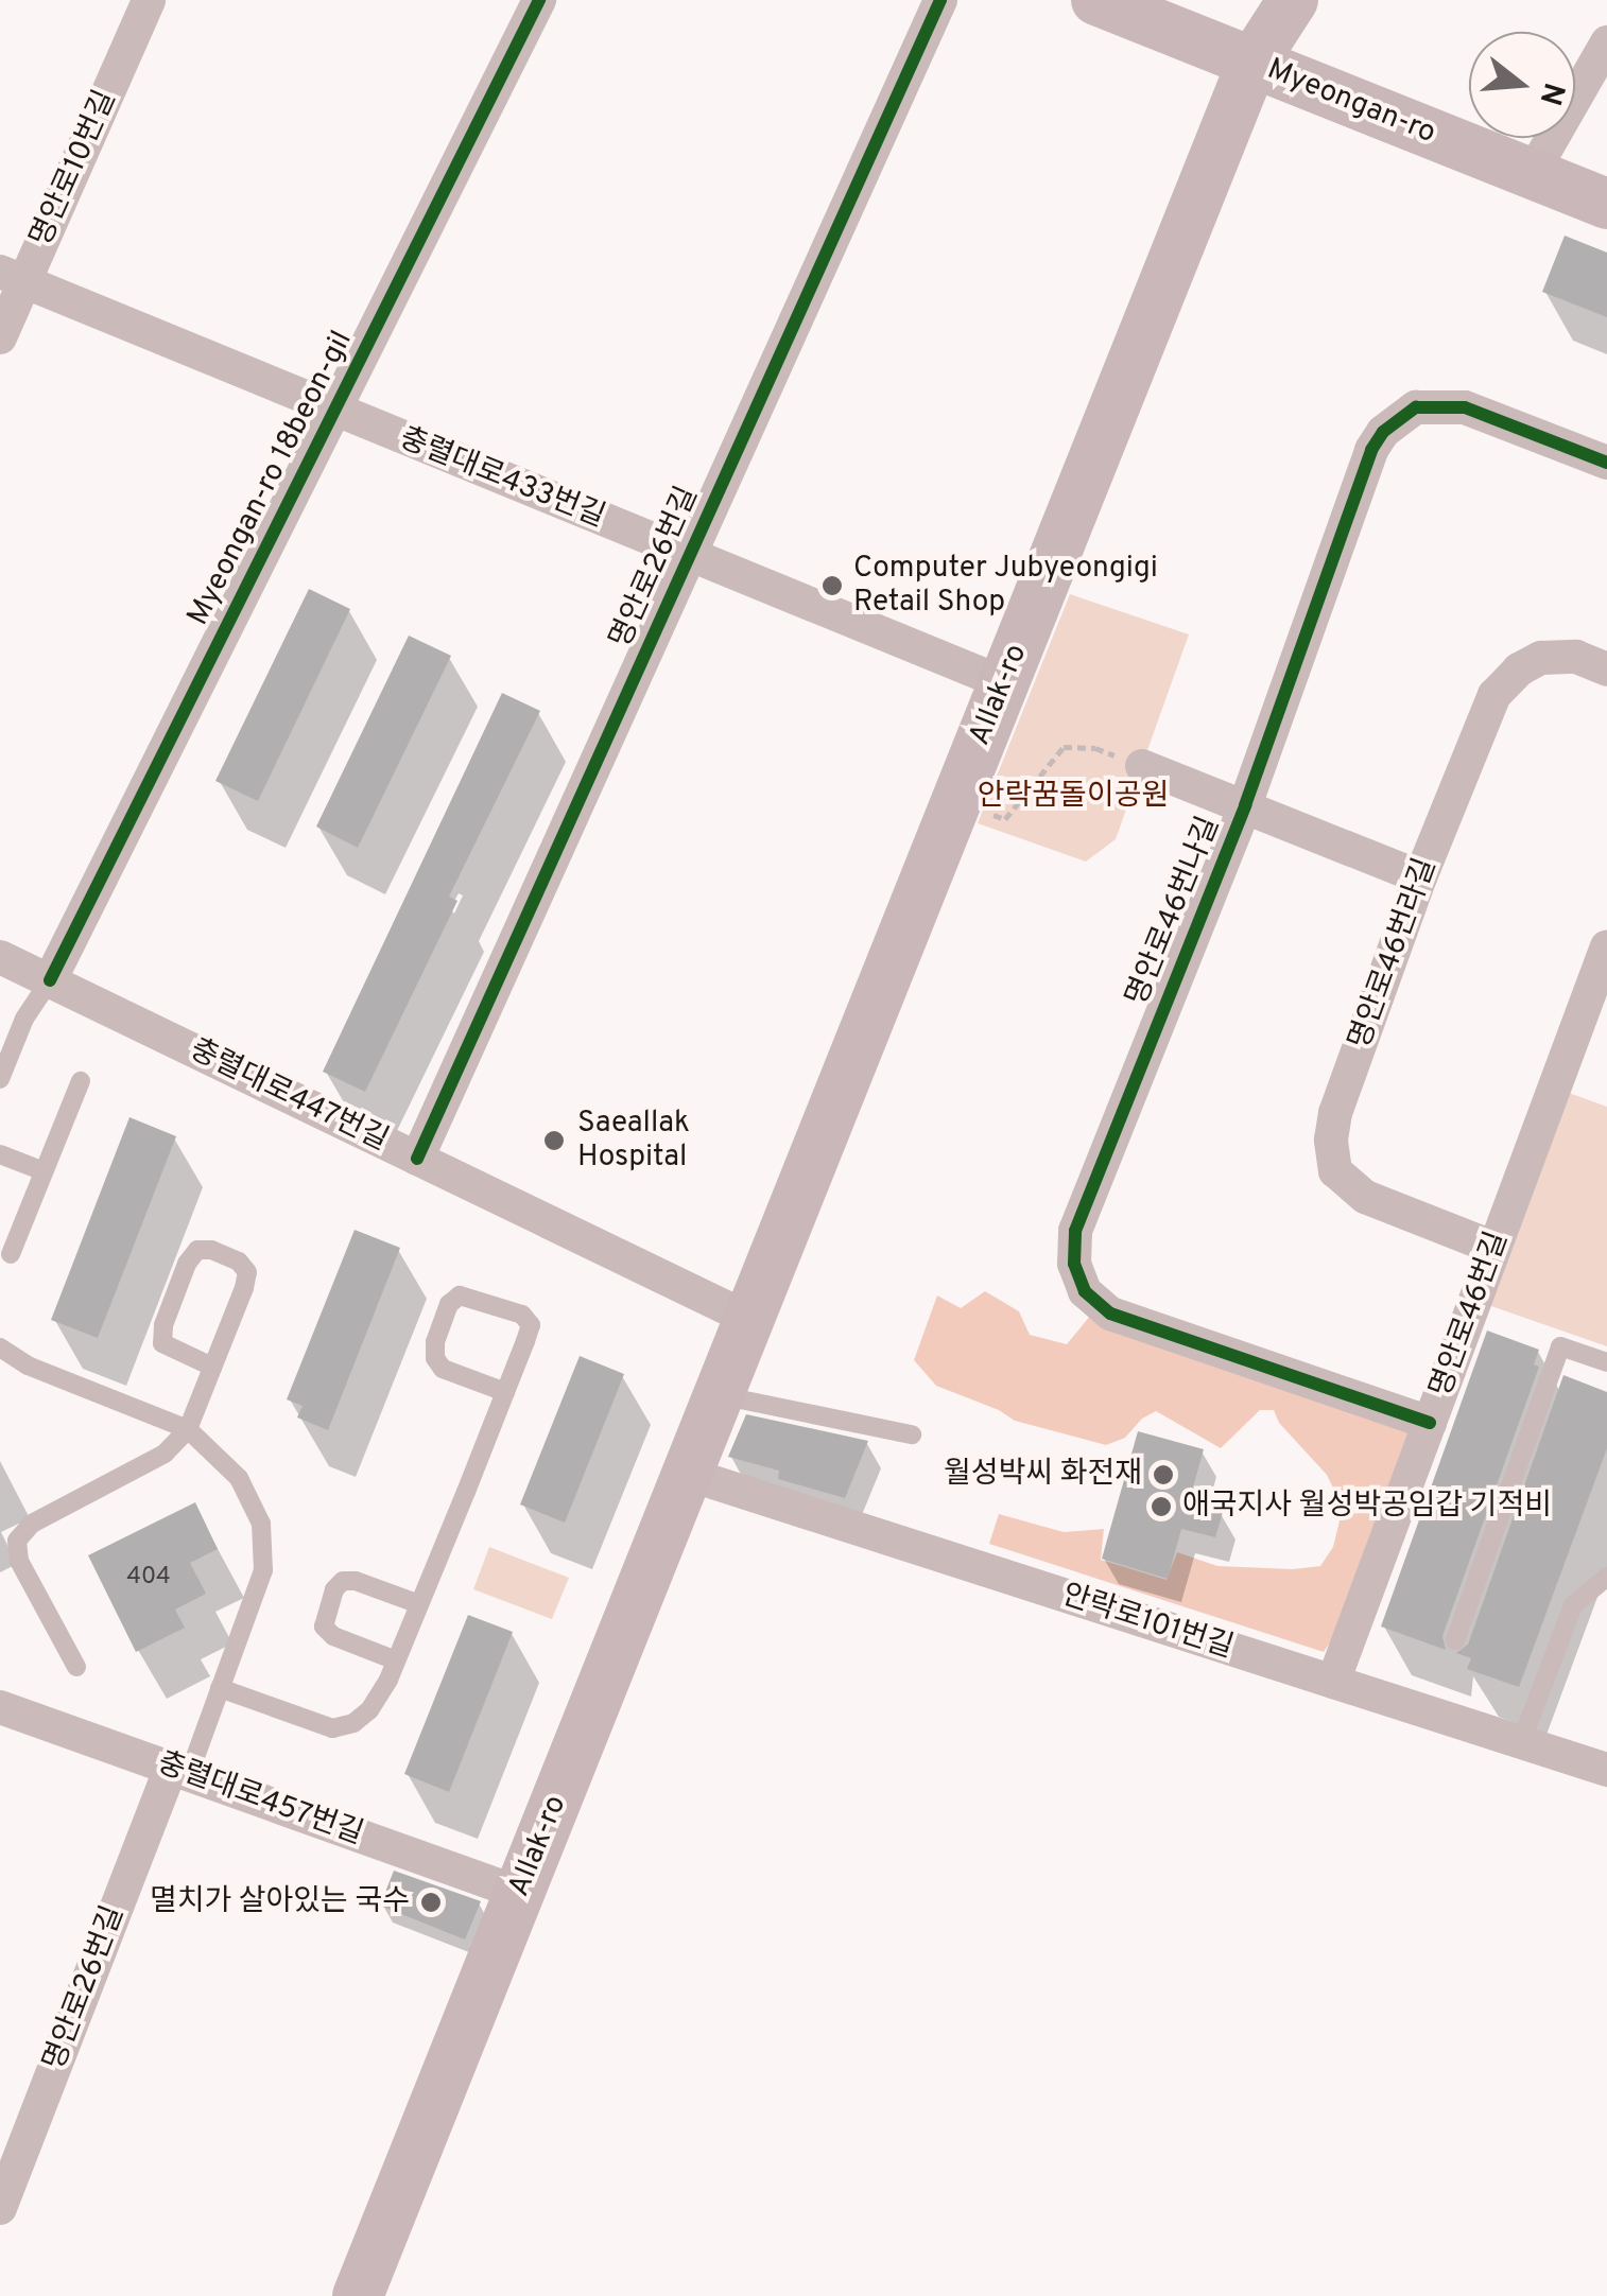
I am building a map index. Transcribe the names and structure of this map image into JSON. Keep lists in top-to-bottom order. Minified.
{"streets":{"main road":["Myeongan-ro","Allak-ro"],"street":["명안로10번길","Myeongan-ro 18beon-gil","충렬대로433번길","명안로26번길","명안로46번나길","명안로46번라길","충렬대로447번길","명안로46번길","안락로101번길","충렬대로457번길"]},"crossings":[["Myeongan-ro","Allak-ro"],["명안로10번길","충렬대로433번길"],["Myeongan-ro 18beon-gil","충렬대로433번길"],["Myeongan-ro 18beon-gil","충렬대로447번길"],["충렬대로433번길","명안로26번길"],["충렬대로433번길","Allak-ro"],["명안로26번길","충렬대로447번길"],["명안로26번길","충렬대로457번길"],["Allak-ro","충렬대로447번길"],["Allak-ro","안락로101번길"],["Allak-ro","충렬대로457번길"],["명안로46번나길","명안로46번길"],["명안로46번라길","명안로46번길"],["명안로46번길","안락로101번길"]],"parks":["안락꿈돌이공원"],"places":["Computer Jubyeongigi Retail Shop","Saeallak Hospital","월성박씨 화전재","애국지사 월성박공임갑 기적비","멸치가 살아있는 국수"],"house_numbers":["404"],"north":"right"}
